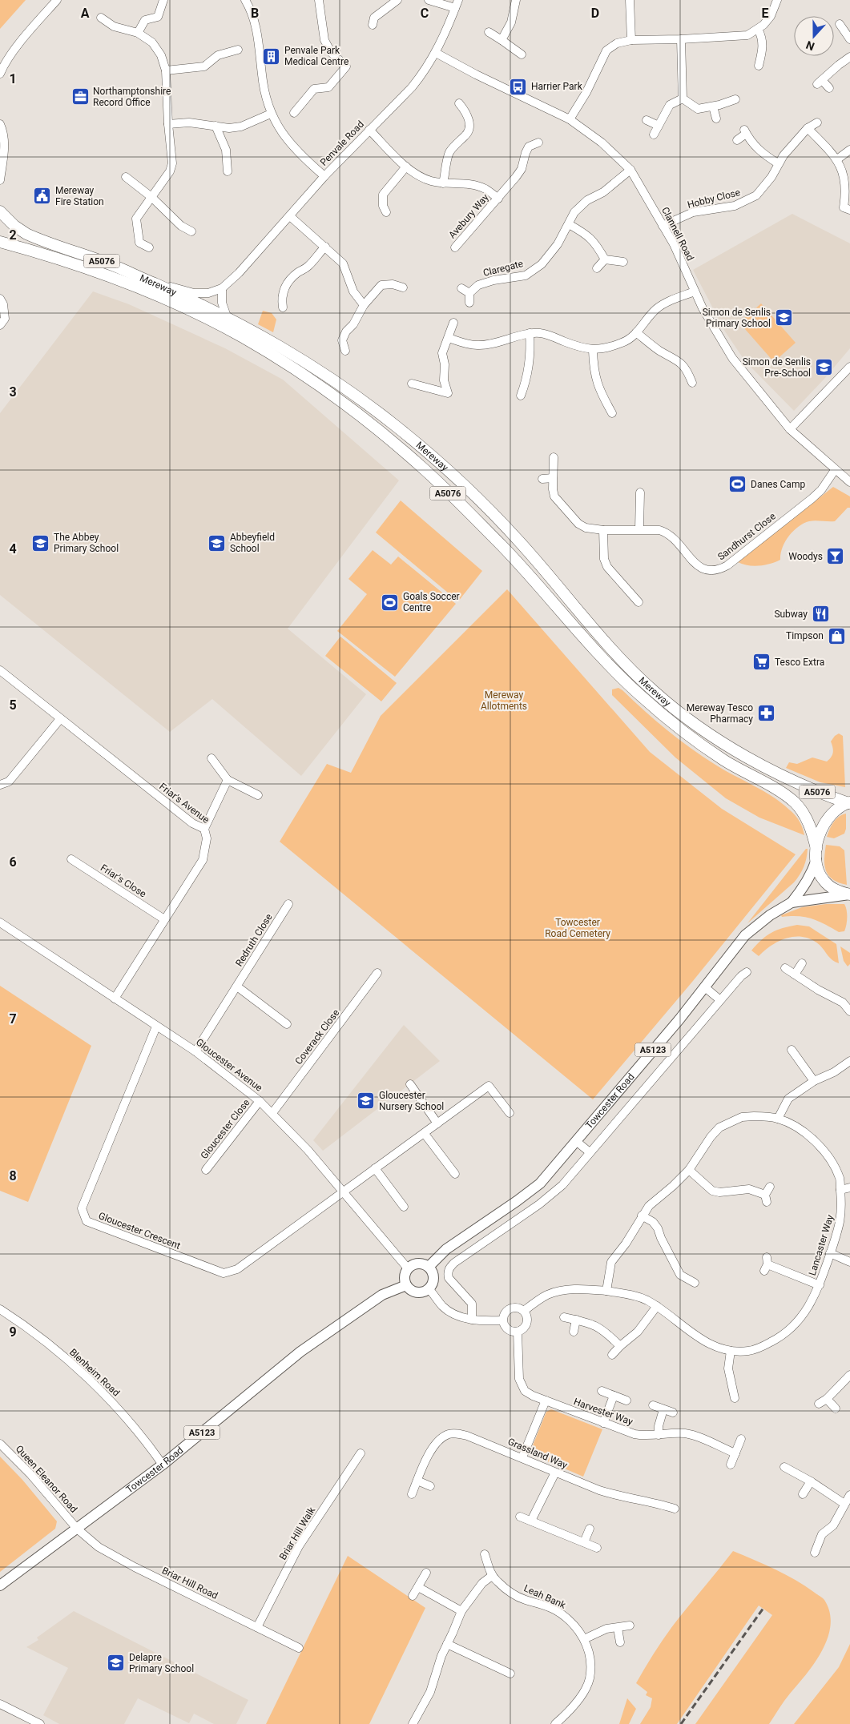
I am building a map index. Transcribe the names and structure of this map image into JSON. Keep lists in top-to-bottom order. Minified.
{"streets":{"highway":["A5076","Mereway"],"main road":["A5123","Towcester Road"],"street":["Penvale Road","Hobby Close","Avebury Way","Clannell Road","Claregate","Sandhurst Close","Friar's Avenue","Friar's Close","Redruth Close","Coverack Close","Gloucester Avenue","Gloucester Close","Gloucester Crescent","Lancaster Way","Blenheim Road","Harvester Way","Grassland Way","Queen Eleanor Road","Briar Hill Walk","Briar Hill Road","Leah Bank"]},"crossings":[["Penvale Road","Avebury Way"],["Penvale Road","Clannell Road"],["Hobby Close","Clannell Road"],["Clannell Road","Claregate"],["Clannell Road","Sandhurst Close"],["Mereway","Towcester Road"],["Friar's Avenue","Friar's Close"],["Friar's Avenue","Gloucester Avenue"],["Redruth Close","Gloucester Avenue"],["Coverack Close","Gloucester Avenue"],["Gloucester Avenue","Towcester Road"],["Gloucester Avenue","Gloucester Close"],["Gloucester Avenue","Gloucester Crescent"],["Towcester Road","Blenheim Road"],["Towcester Road","Queen Eleanor Road"],["Towcester Road","Briar Hill Road"],["Queen Eleanor Road","Briar Hill Road"],["Briar Hill Walk","Briar Hill Road"]],"parks":["Mereway Allotments","Towcester Road Cemetery"],"places":{"building":["Penvale Park Medical Centre"],"bus stop":["Harrier Park"],"office":["Northamptonshire Record Office"],"public building":["Mereway Fire Station"],"school or university":["Simon de Senlis Primary School","Simon de Senlis Pre-School","The Abbey Primary School","Abbeyfield School","Gloucester Nursery School","Delapre Primary School"],"sports":["Danes Camp","Goals Soccer Centre"],"bar":["Woodys"],"restaurant":["Subway"],"shop":["Timpson"],"supermarket":["Tesco Extra"],"pharmacy":["Mereway Tesco Pharmacy"]},"north":"bottom","grid":{"columns":["A","B","C","D","E"],"rows":["1","2","3","4","5","6","7","8","9"]}}
